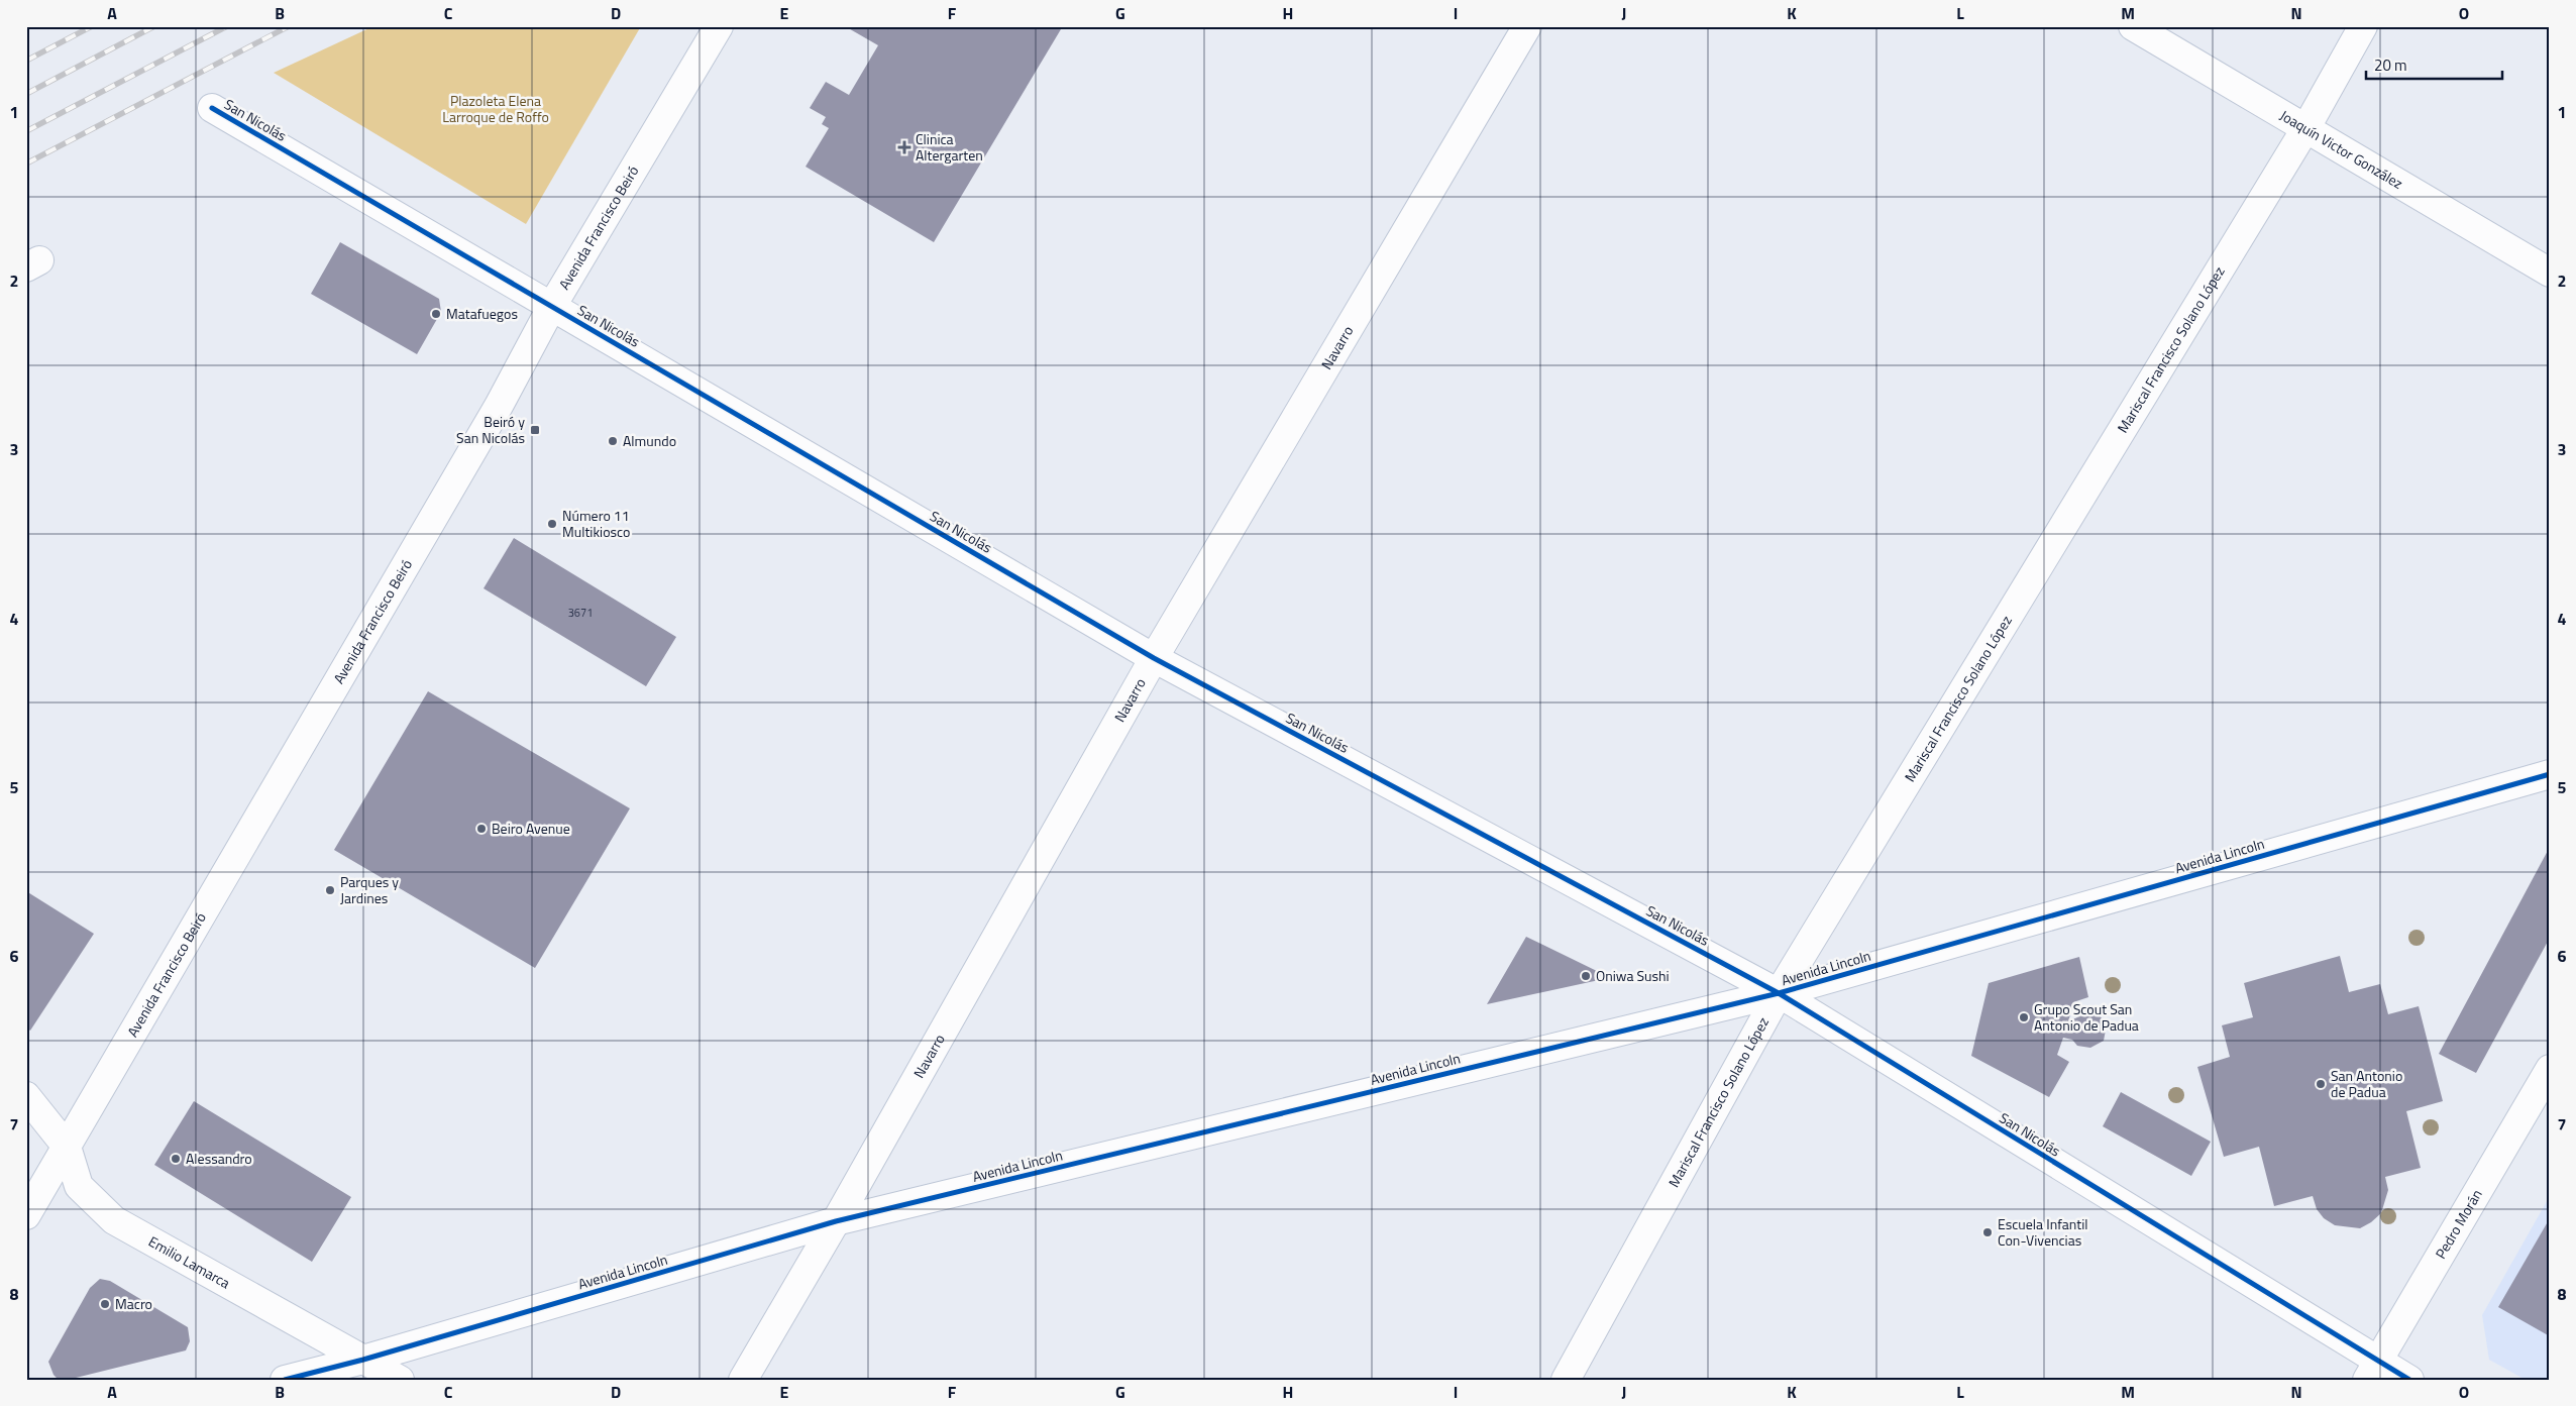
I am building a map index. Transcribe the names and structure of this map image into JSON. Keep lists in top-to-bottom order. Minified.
{"streets":{"street":["San Nicolás","Joaquín Victor González","Avenida Francisco Beiró","Navarro","Mariscal Francisco Solano López","Avenida Lincoln","Pedro Morán","Emilio Lamarca"]},"crossings":[["San Nicolás","Avenida Francisco Beiró"],["San Nicolás","Navarro"],["San Nicolás","Mariscal Francisco Solano López"],["San Nicolás","Avenida Lincoln"],["San Nicolás","Pedro Morán"],["Joaquín Victor González","Mariscal Francisco Solano López"],["Avenida Francisco Beiró","Emilio Lamarca"],["Navarro","Avenida Lincoln"],["Mariscal Francisco Solano López","Avenida Lincoln"],["Avenida Lincoln","Emilio Lamarca"]],"parks":["Plazoleta Elena Larroque de Roffo"],"places":{"health":["Clinica Altergarten"],"other":["Matafuegos","Almundo","Número 11 Multikiosco","Beiro Avenue","Parques y Jardines","Oniwa Sushi","Grupo Scout San Antonio de Padua","San Antonio de Padua","Alessandro","Escuela Infantil Con-Vivencias","Macro"],"transit":["Beiró y San Nicolás"]},"house_numbers":["3671"],"scale_bar":"20 m","grid":{"columns":["A","B","C","D","E","F","G","H","I","J","K","L","M","N","O"],"rows":["1","2","3","4","5","6","7","8"]}}
